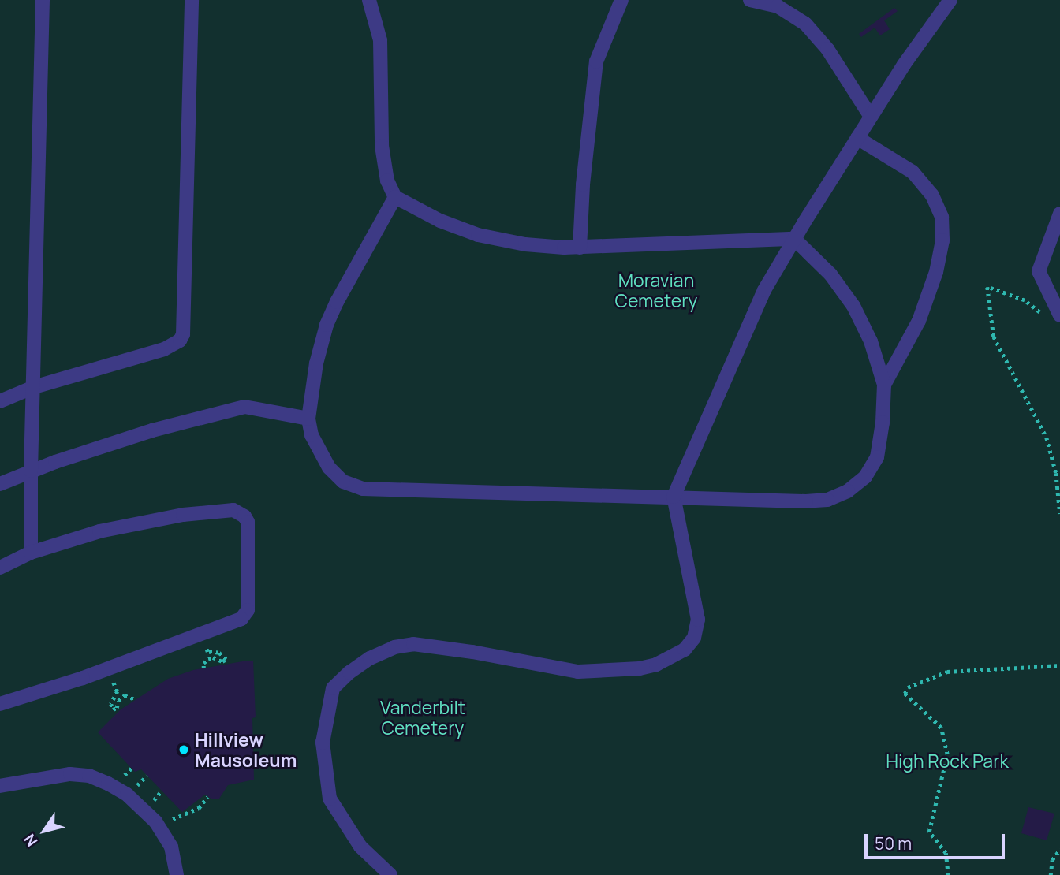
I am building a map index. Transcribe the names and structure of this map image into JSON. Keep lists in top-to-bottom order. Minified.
{"parks":["Moravian Cemetery","Vanderbilt Cemetery","High Rock Park"],"places":["Hillview Mausoleum"],"scale_bar":"50 m","north":"bottom left"}
